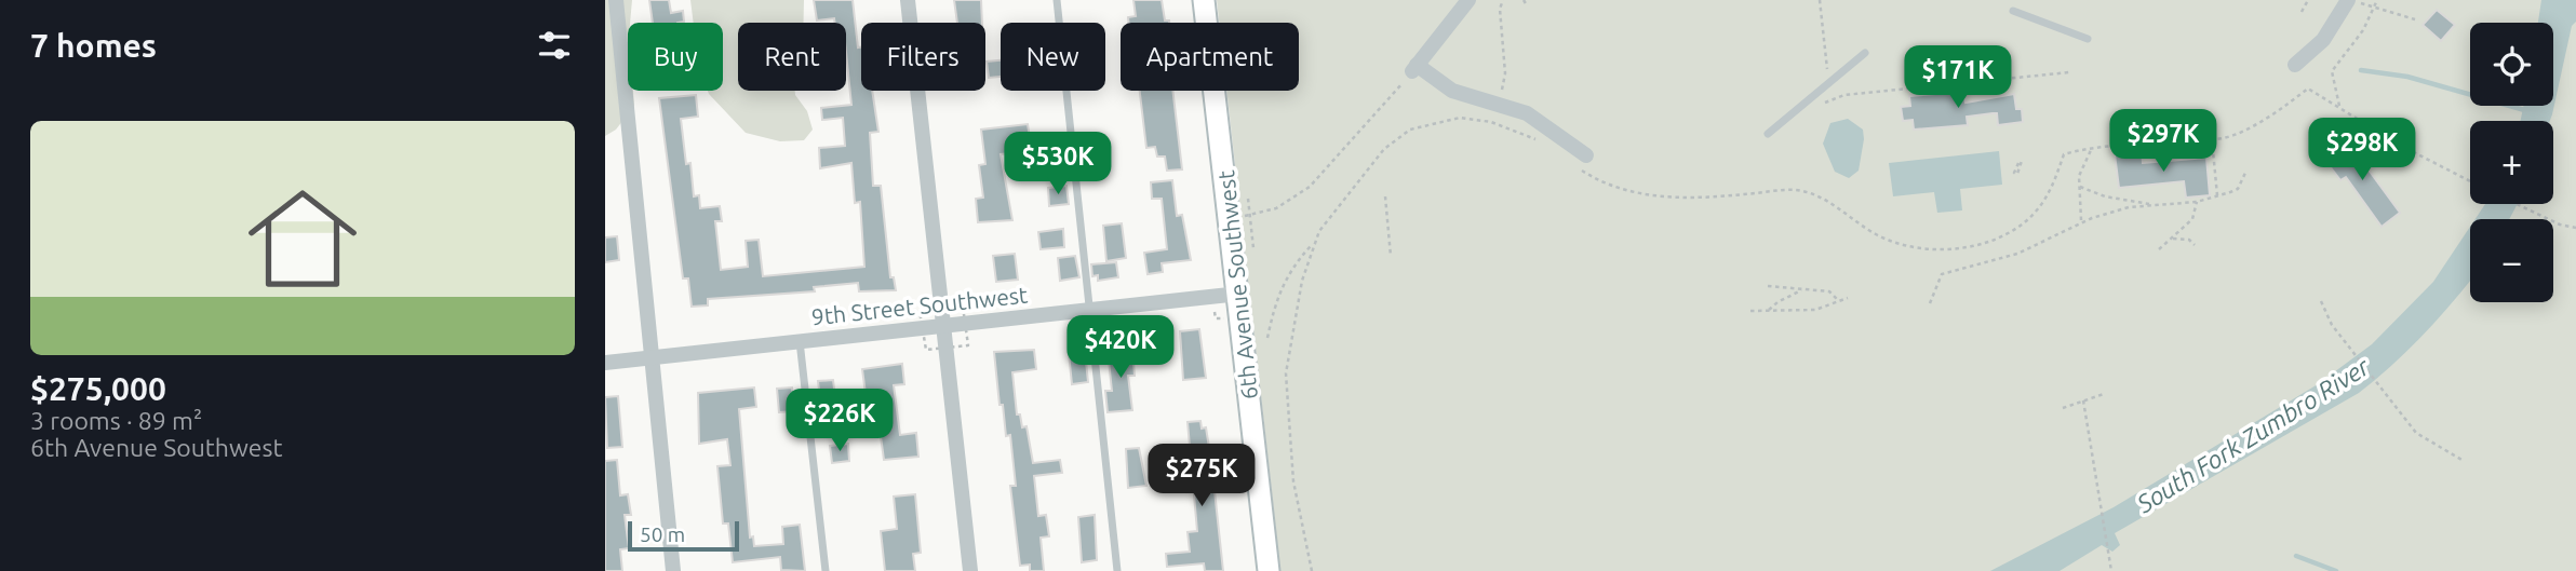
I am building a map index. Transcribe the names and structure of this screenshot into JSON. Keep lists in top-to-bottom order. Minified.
{"streets":{"street":["6th Avenue Southwest","9th Street Southwest"]},"crossings":[["6th Avenue Southwest","9th Street Southwest"]],"water":["South Fork Zumbro River"],"scale_bar":"50 m","page":{"heading":"7 homes","map_buttons":["+","−"],"chip":["Buy","Rent","Filters","New","Apartment"],"price":["$171K","$297K","$298K","$530K","$420K","$226K","$275K"],"list":[{"name":"$275,000","note":"3 rooms · 89 m² · 6th Avenue Southwest"}],"scale":"50 m"}}
